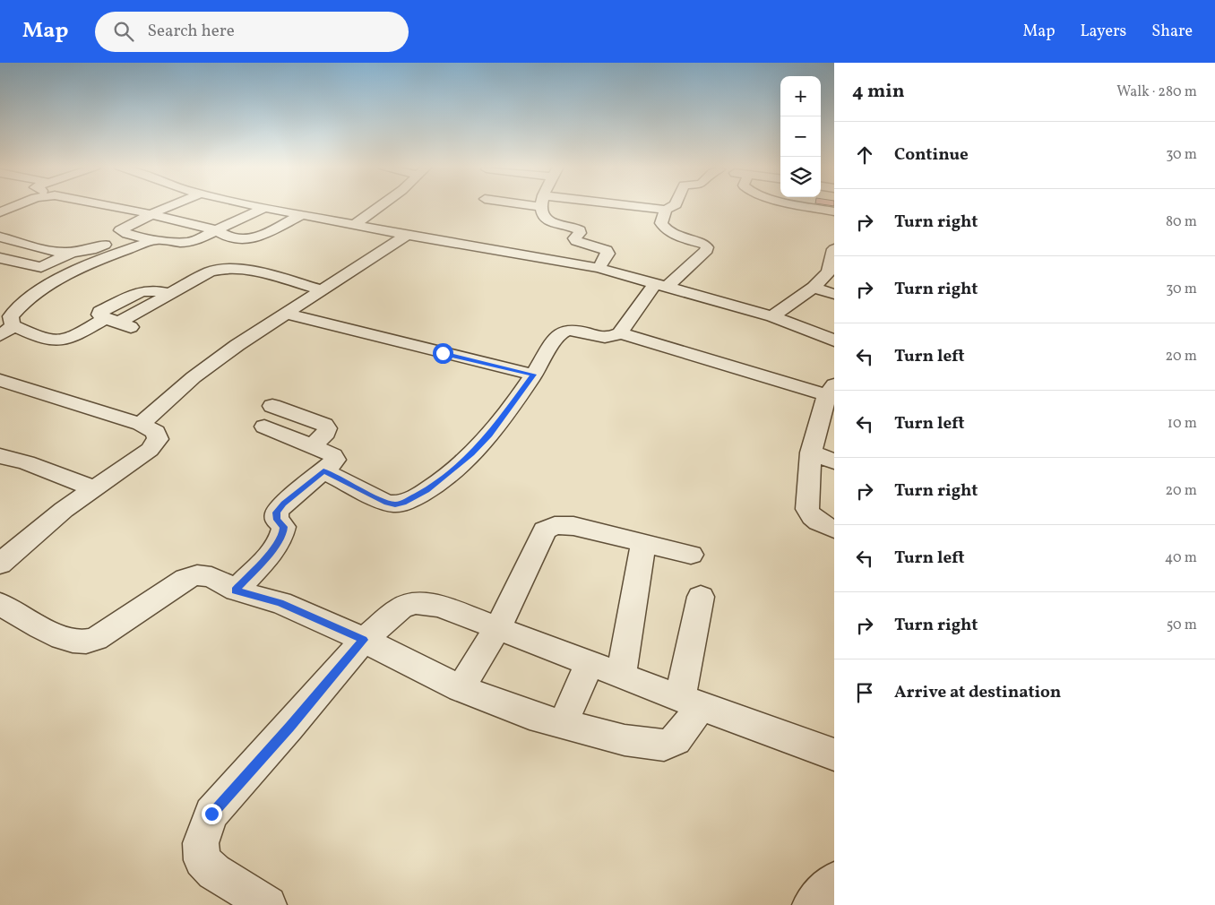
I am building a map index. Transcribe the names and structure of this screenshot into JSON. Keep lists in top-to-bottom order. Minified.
{"page":{"header":"Map","search":"Search here","nav":["Map","Layers","Share"],"heading":["4 min","Walk · 280 m"],"map_buttons":["+","−"],"list":[["Continue","30 m"],["Turn right","80 m"],["Turn right","30 m"],["Turn left","20 m"],["Turn left","10 m"],["Turn right","20 m"],["Turn left","40 m"],["Turn right","50 m"],"Arrive at destination"]}}
